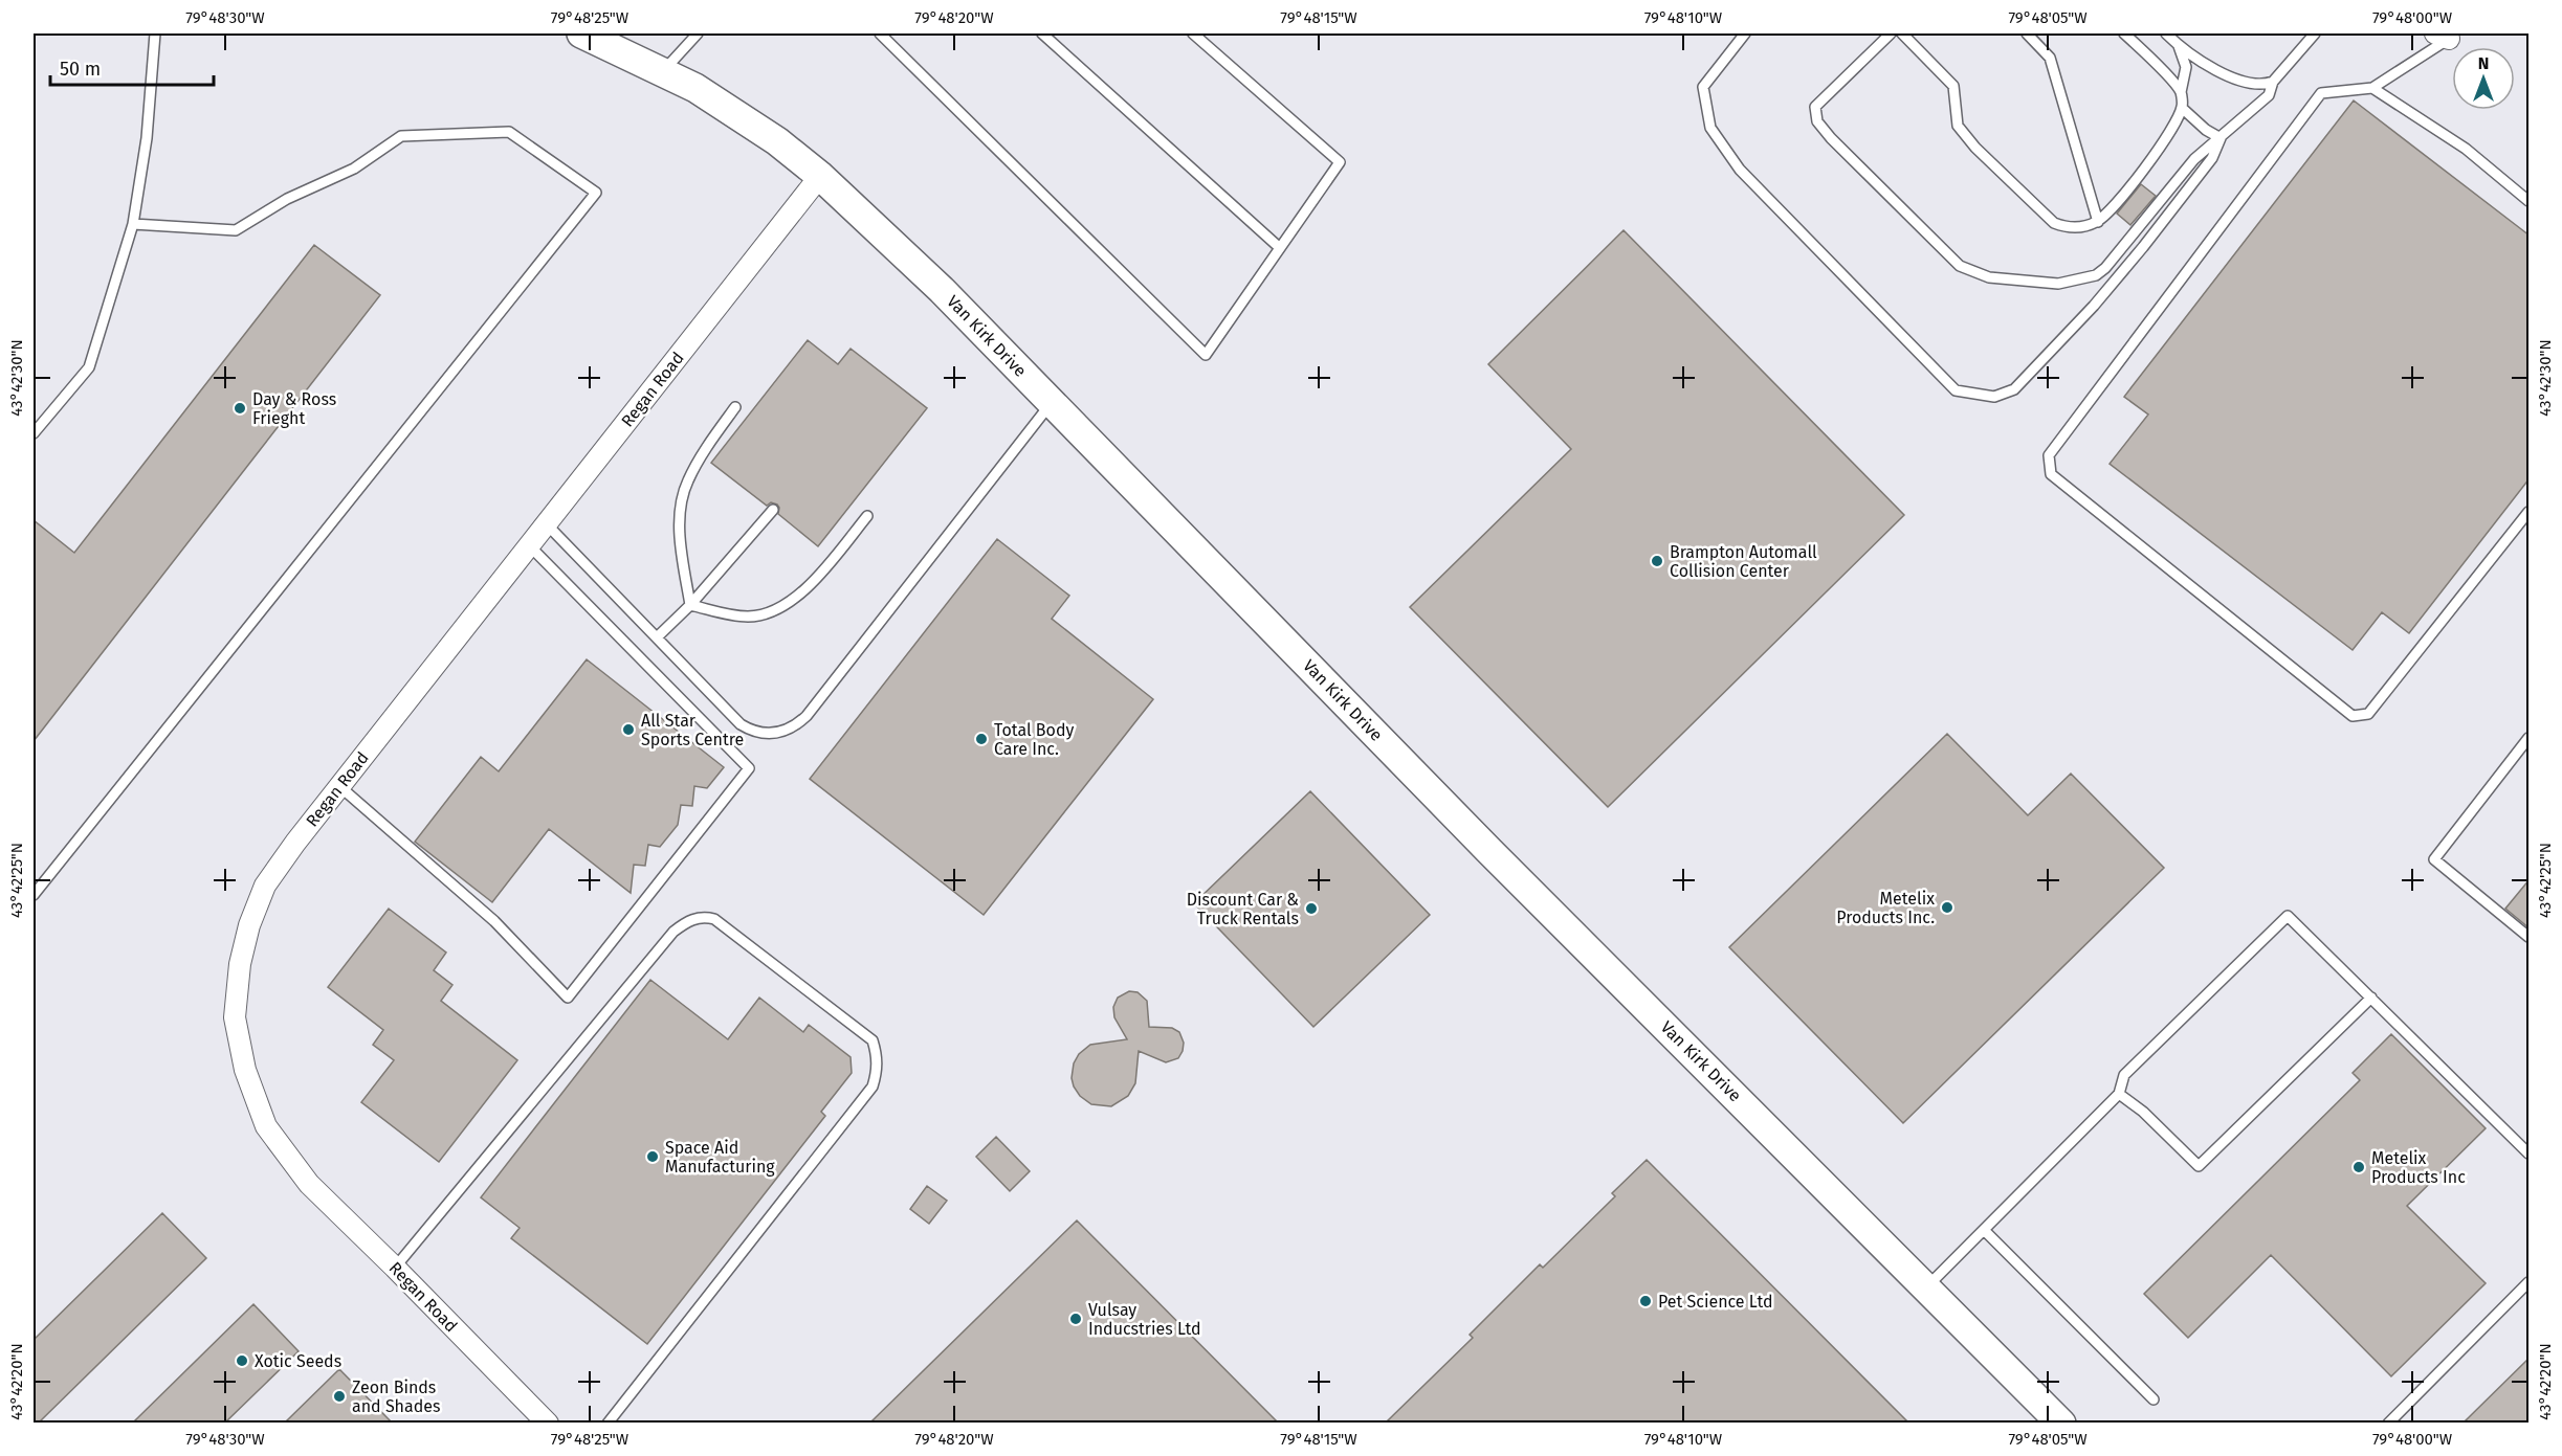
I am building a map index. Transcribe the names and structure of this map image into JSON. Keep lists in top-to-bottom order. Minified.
{"streets":{"street":["Van Kirk Drive","Regan Road"]},"crossings":[["Van Kirk Drive","Regan Road"]],"places":["Day & Ross Frieght","Brampton Automall Collision Center","All Star Sports Centre","Total Body Care Inc.","Metelix Products Inc.","Discount Car & Truck Rentals","Space Aid Manufacturing","Metelix Products Inc","Pet Science Ltd","Vulsay Inducstries Ltd","Xotic Seeds","Zeon Binds and Shades"],"scale_bar":"50 m","north":"top","coordinates":["79°48'30\"W","79°48'25\"W","79°48'20\"W","79°48'15\"W","79°48'10\"W","79°48'05\"W","79°48'00\"W","43°42'30\"N","43°42'25\"N","43°42'20\"N"]}
